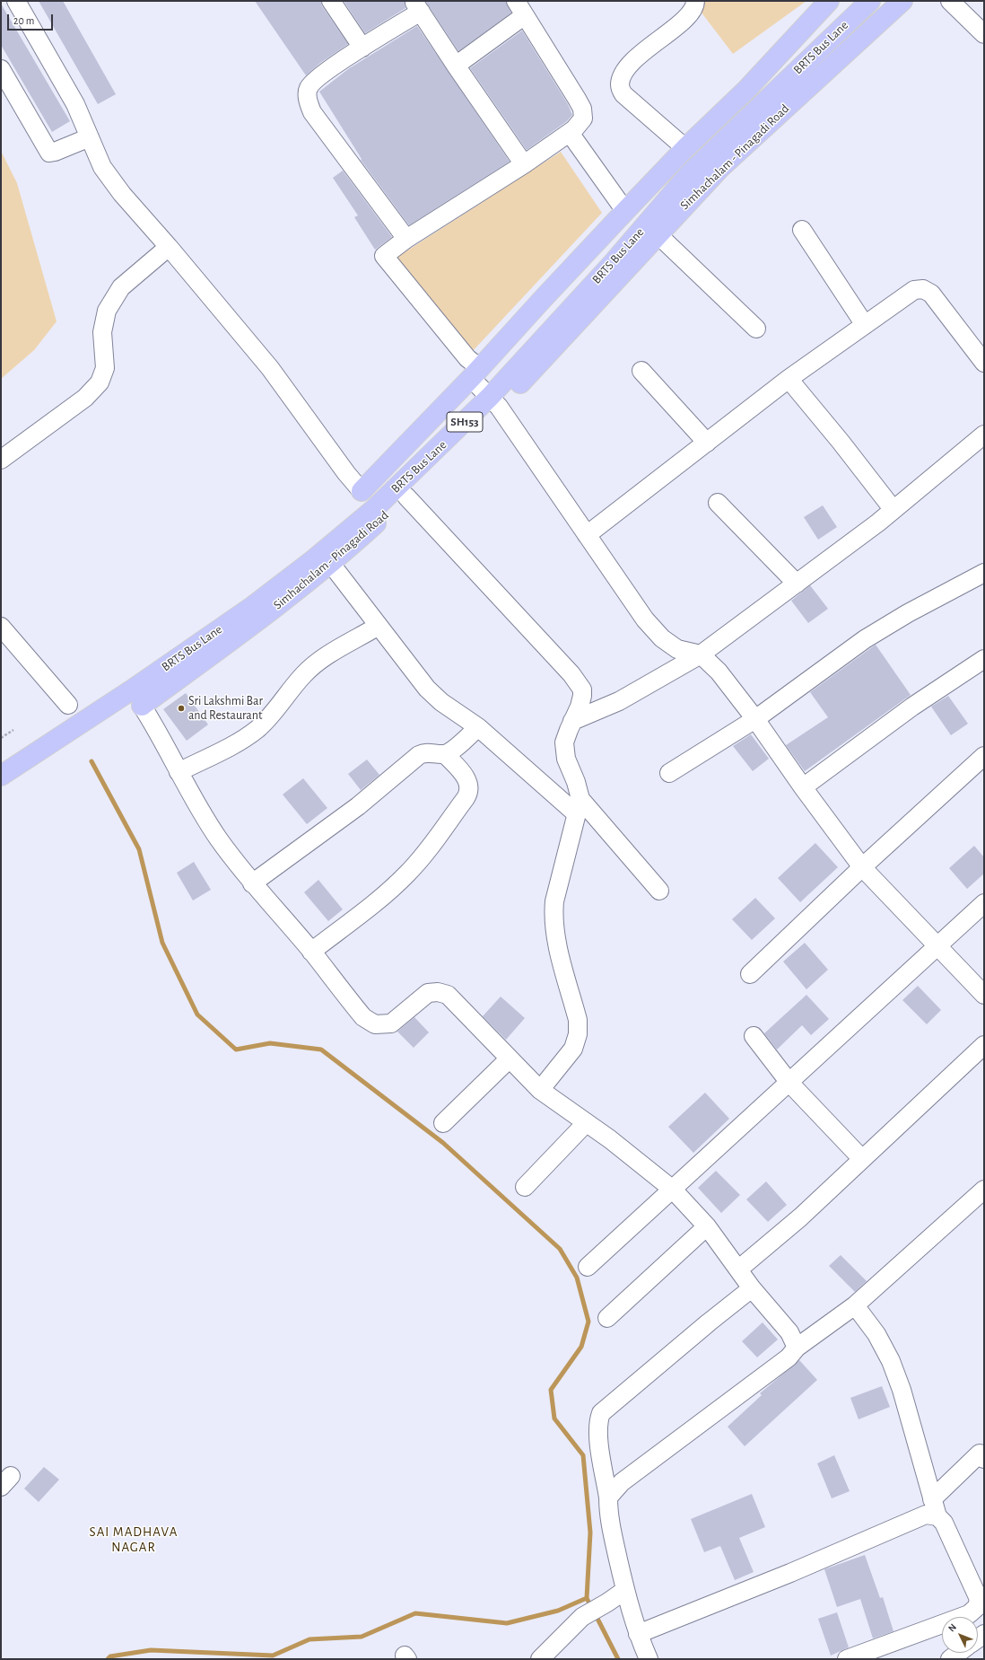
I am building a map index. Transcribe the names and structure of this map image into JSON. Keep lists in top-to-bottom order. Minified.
{"streets":{"main road":["BRTS Bus Lane","Simhachalam - Pinagadi Road","SH153"]},"crossings":[["BRTS Bus Lane","Simhachalam - Pinagadi Road"]],"districts":["SAI MADHAVA NAGAR"],"places":["Sri Lakshmi Bar and Restaurant"],"scale_bar":"20 m","north":"top left"}
